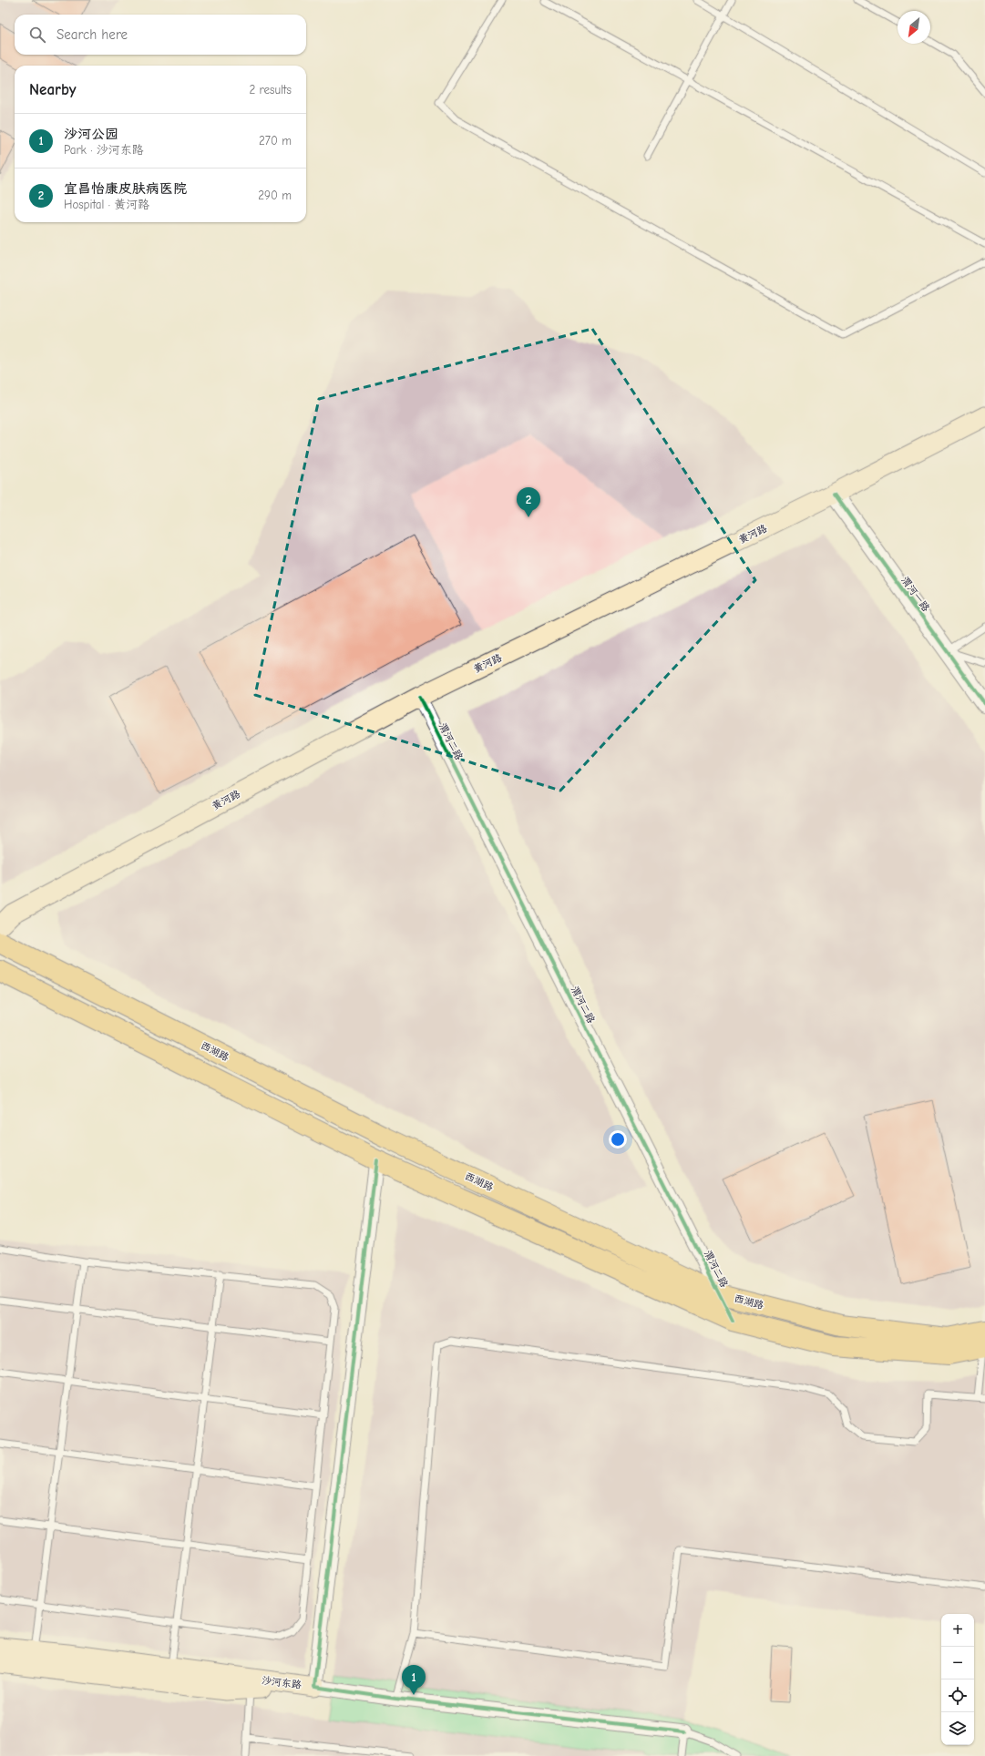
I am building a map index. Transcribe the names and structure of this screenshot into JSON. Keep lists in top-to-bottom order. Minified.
{"streets":{"main road":["黄河路","西湖路","沙河东路"],"street":["渭河一路","渭河二路"]},"crossings":[["黄河路","渭河一路"],["黄河路","渭河二路"],["渭河二路","西湖路"]],"north":"bottom left","page":{"search":"Search here","heading":["Nearby","2 results"],"list":[{"mark":"1","name":"沙河公园","note":"Park · 沙河东路","value":"270 m"},{"mark":"2","name":"宜昌怡康皮肤病医院","note":"Hospital · 黄河路","value":"290 m"}],"pins":["2","1"],"map_buttons":["+","−"]}}
